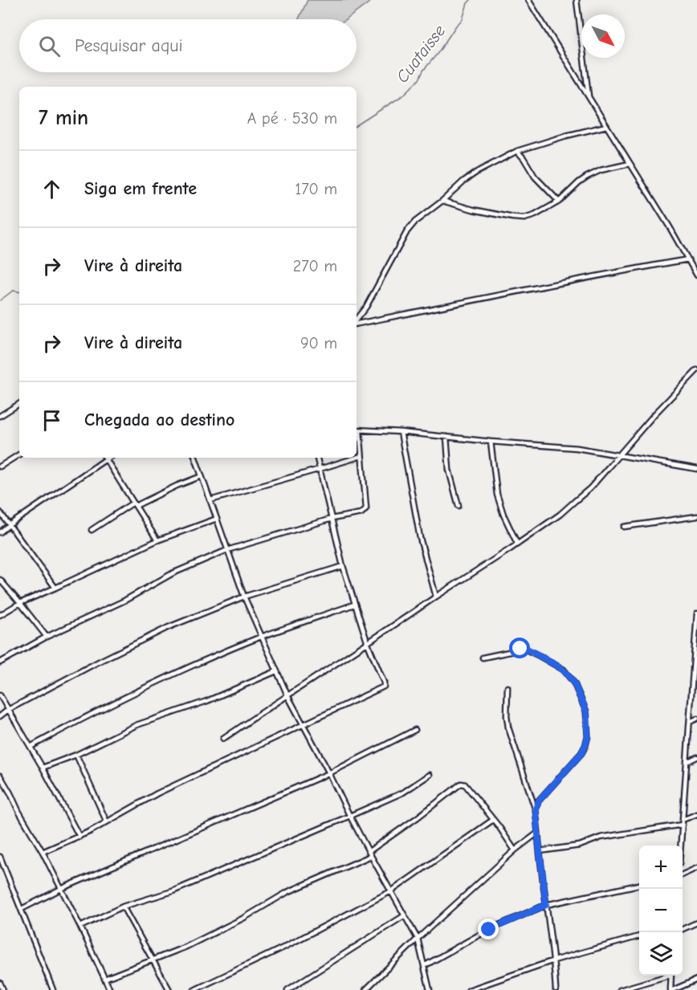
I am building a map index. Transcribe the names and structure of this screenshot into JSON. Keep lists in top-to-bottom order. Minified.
{"water":["Cuataisse"],"north":"bottom right","page":{"search":"Pesquisar aqui","heading":["7 min","A pé · 530 m"],"list":[["Siga em frente","170 m"],["Vire à direita","270 m"],["Vire à direita","90 m"],"Chegada ao destino"],"map_buttons":["+","−"]}}
